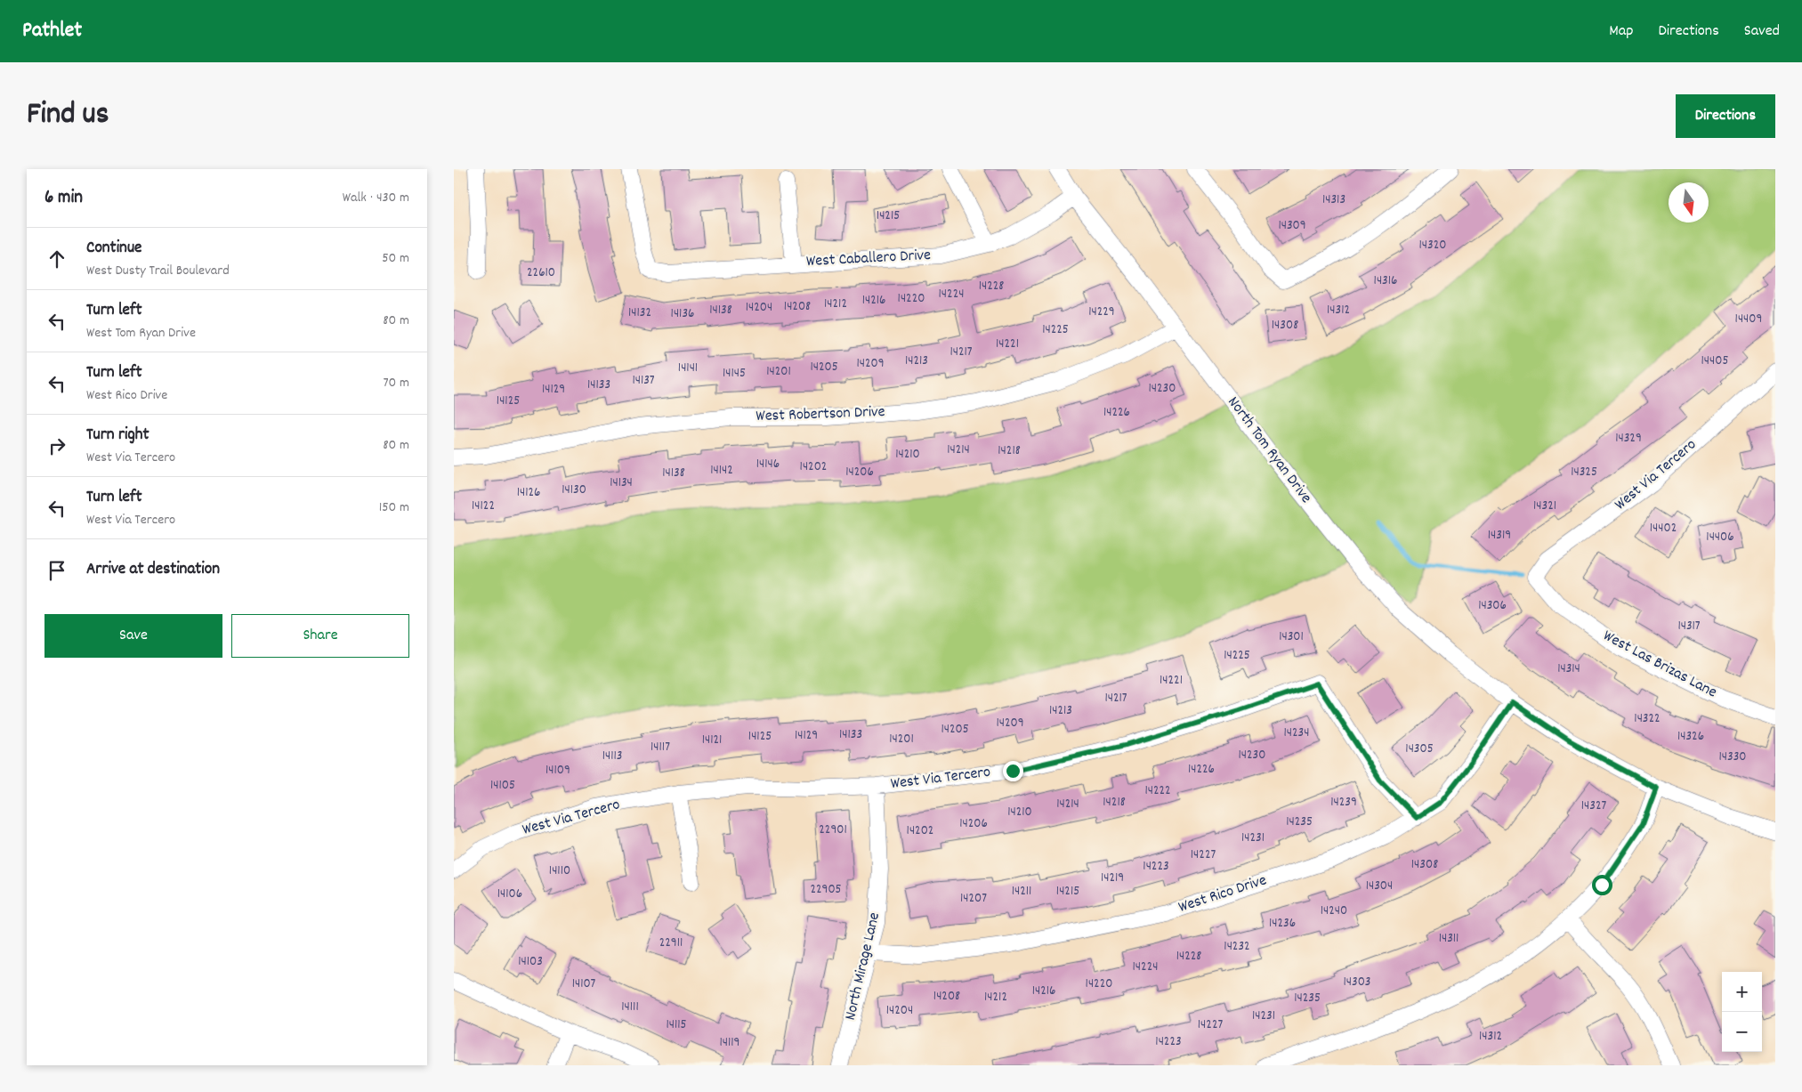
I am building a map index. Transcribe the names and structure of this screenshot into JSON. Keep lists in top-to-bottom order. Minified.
{"streets":{"street":["West Caballero Drive","West Robertson Drive","North Tom Ryan Drive","West Via Tercero","West Las Brizas Lane","West Rico Drive","North Mirage Lane"]},"crossings":[["West Caballero Drive","North Tom Ryan Drive"],["West Robertson Drive","North Tom Ryan Drive"],["North Tom Ryan Drive","West Rico Drive"],["West Via Tercero","West Las Brizas Lane"],["West Via Tercero","West Rico Drive"],["West Via Tercero","North Mirage Lane"],["West Rico Drive","North Mirage Lane"]],"house_numbers":["14313","14215","14309","14320","22610","14316","14228","14224","14220","14216","14212","14208","14204","14138","14312","14229","14132","14136","14409","14308","14225","14221","14217","14213","14405","14209","14205","14141","14201","14145","14137","14133","14230","14129","14125","14226","14329","14214","14218","14210","14146","14202","14142","14206","14325","14138","14134","14130","14126","14122","14321","14402","14319","14406","14306","14317","14301","14225","14314","14221","14217","14213","14322","14209","14205","14234","14133","14129","14125","14326","14201","14121","14117","14305","14230","14113","14330","14226","14109","14105","14222","14218","14239","14214","14327","14210","14235","14206","22901","14202","14231","14227","14308","14223","14110","14219","14304","22905","14211","14215","14106","14207","14240","14236","14311","22911","14232","14228","14103","14224","14303","14107","14220","14216","14208","14212","14235","14111","14204","14231","14115","14227","14312","14223","14119"],"north":"bottom","page":{"header":"Pathlet","nav":["Map","Directions","Saved"],"title":"Find us","buttons":["Directions",["Save","Share"]],"heading":["6 min","Walk · 430 m"],"list":[["Continue","West Dusty Trail Boulevard","50 m"],["Turn left","West Tom Ryan Drive","80 m"],["Turn left","West Rico Drive","70 m"],["Turn right","West Via Tercero","80 m"],["Turn left","West Via Tercero","150 m"],"Arrive at destination"],"map_buttons":["+","−"]}}
